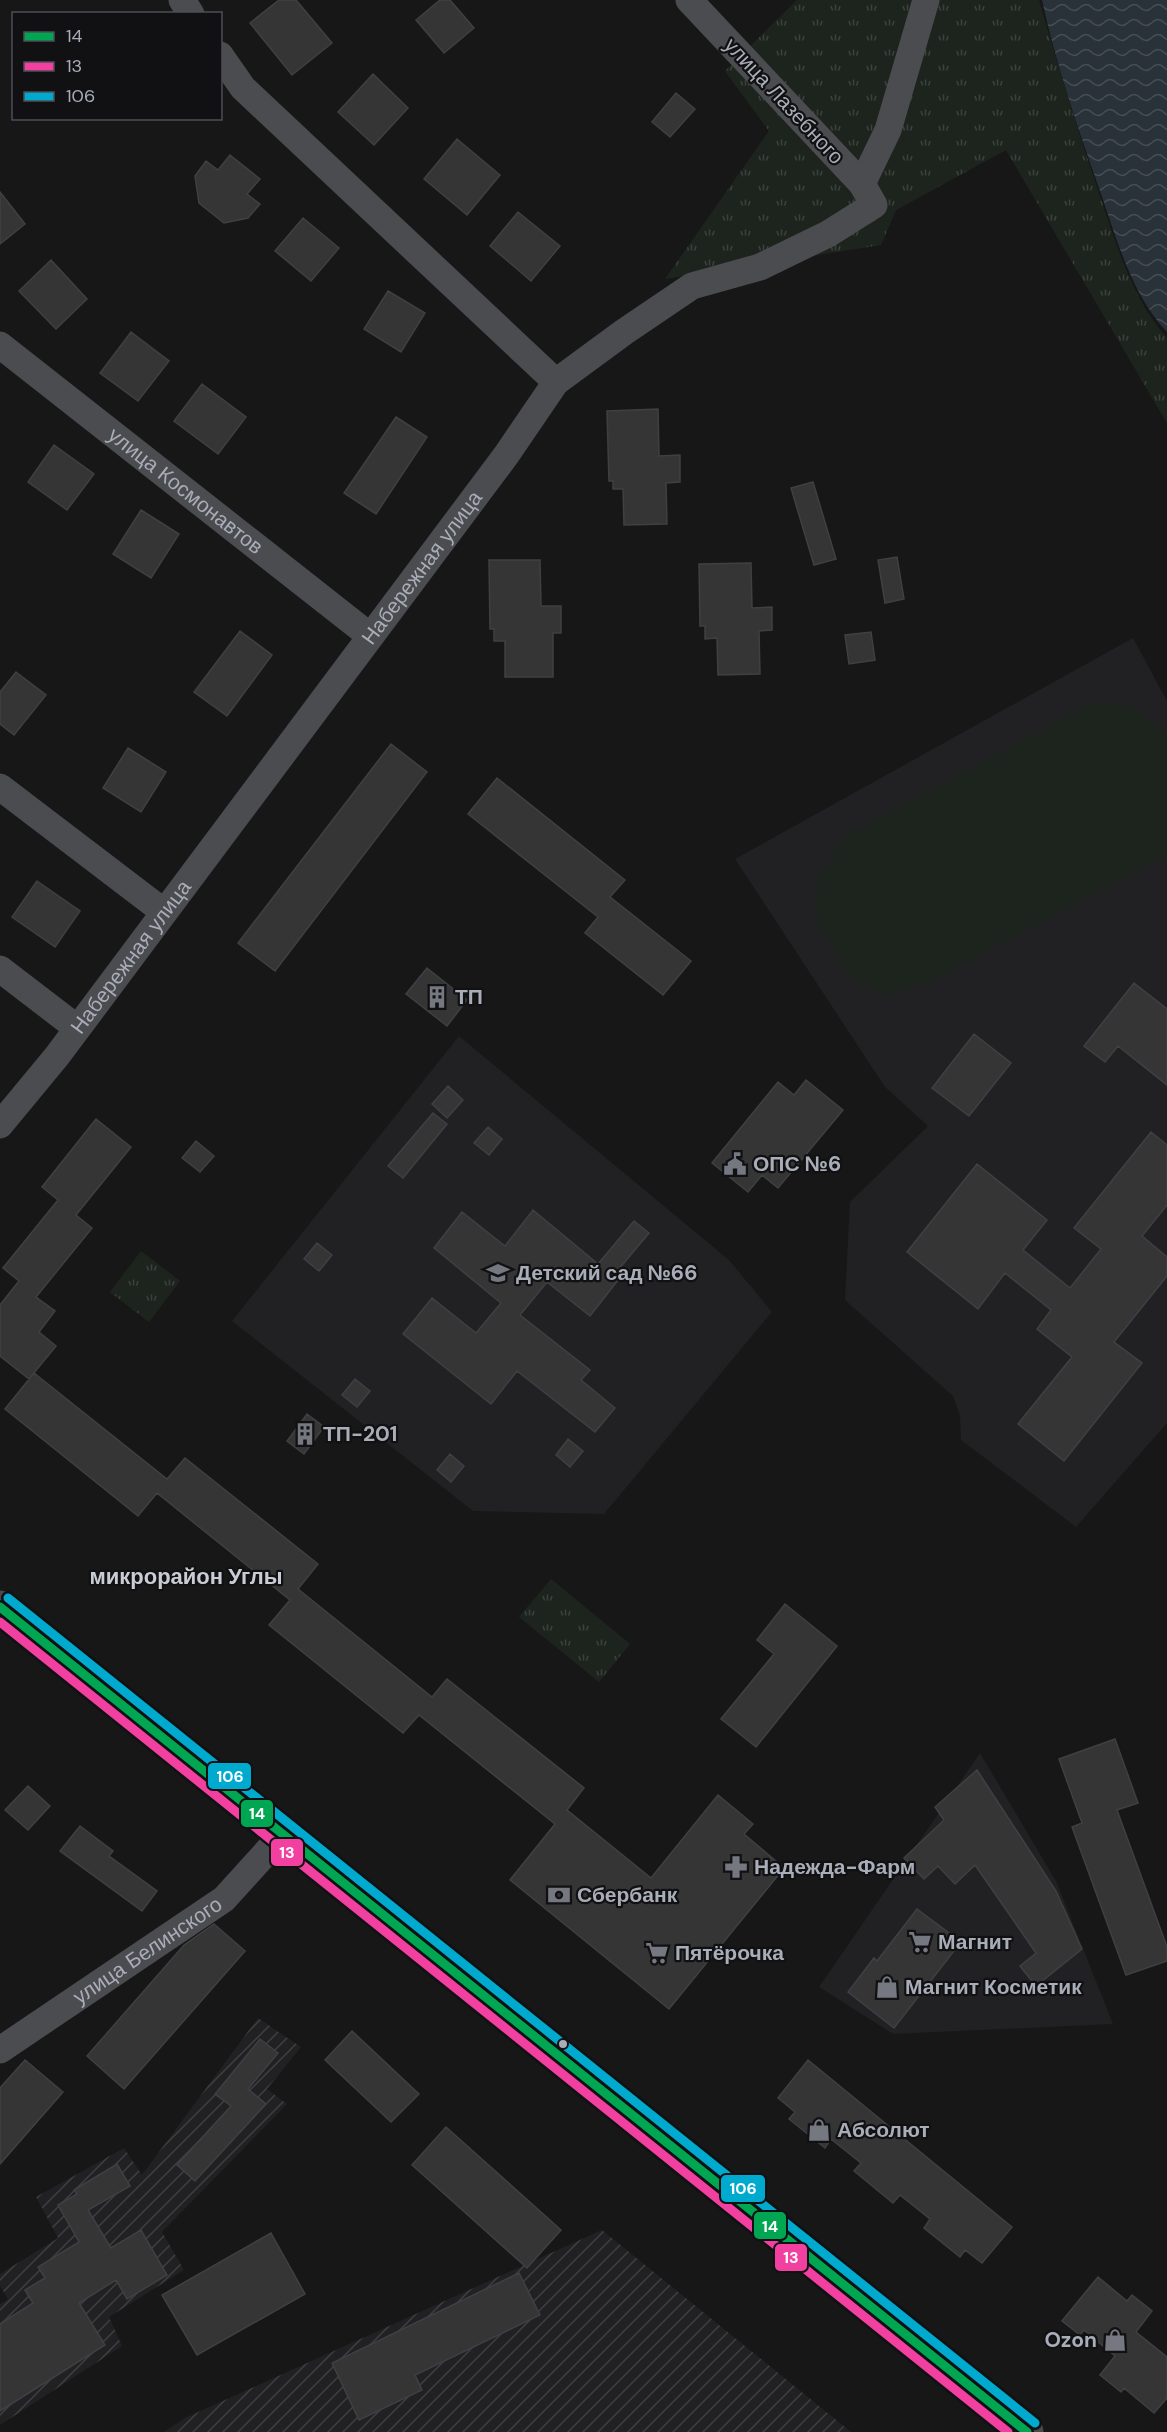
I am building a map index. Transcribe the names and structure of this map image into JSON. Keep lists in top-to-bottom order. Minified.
{"streets":{"street":["улица Лазебного","улица Космонавтов","Набережная улица","улица Белинского"]},"crossings":[["улица Лазебного","Набережная улица"],["улица Космонавтов","Набережная улица"]],"districts":["микрорайон Углы"],"places":{"building":["ТП","ТП-201"],"public building":["ОПС №6"],"school or university":["Детский сад №66"],"pharmacy":["Надежда-Фарм"],"bank":["Сбербанк"],"supermarket":["Магнит","Пятёрочка"],"shop":["Магнит Косметик","Абсолют","Ozon"]},"lines":["transit line 106","transit line 14","transit line 13"],"legend":["14","13","106"]}
